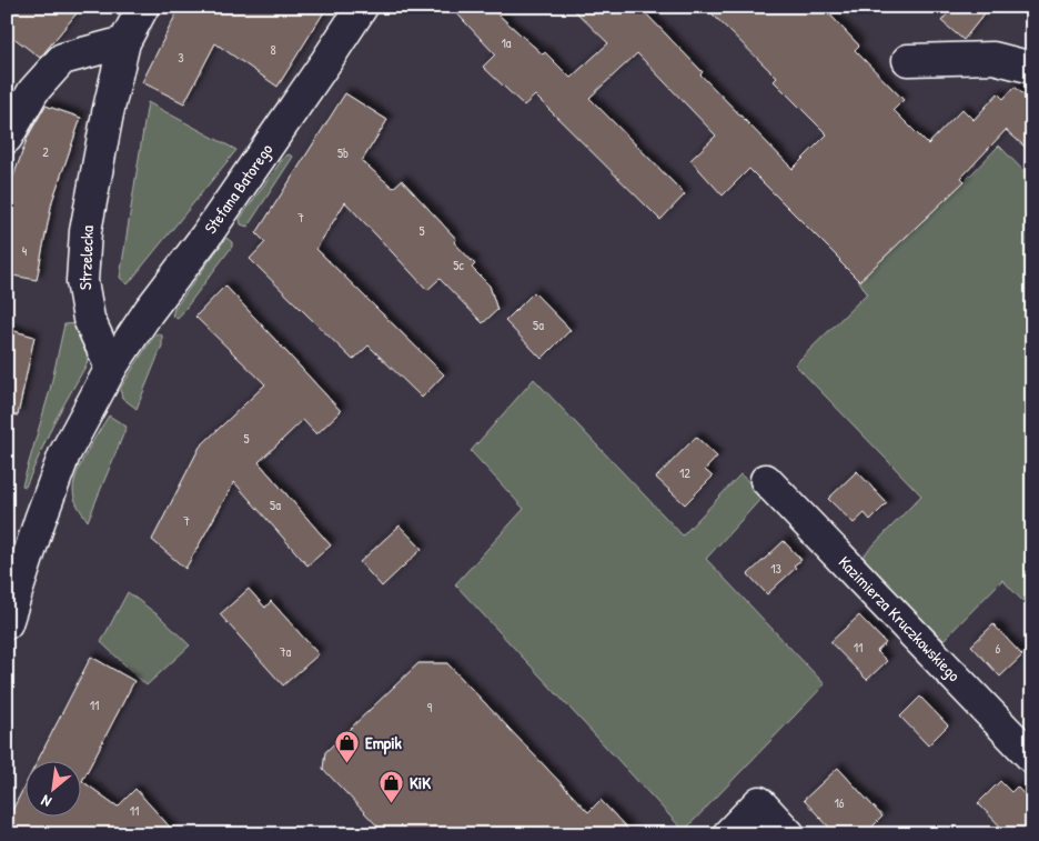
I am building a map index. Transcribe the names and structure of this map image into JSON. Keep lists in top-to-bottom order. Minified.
{"streets":{"street":["Stefana Batorego","Strzelecka","Kazimierza Kruczkowskiego"]},"crossings":[["Stefana Batorego","Strzelecka"]],"places":{"shop":["Empik","KiK"]},"house_numbers":["1a","8","3","2","5b","7","5","4","5c","5a","5","12","5a","7","13","11","6","7a","11","9","16","11"],"north":"bottom left"}
